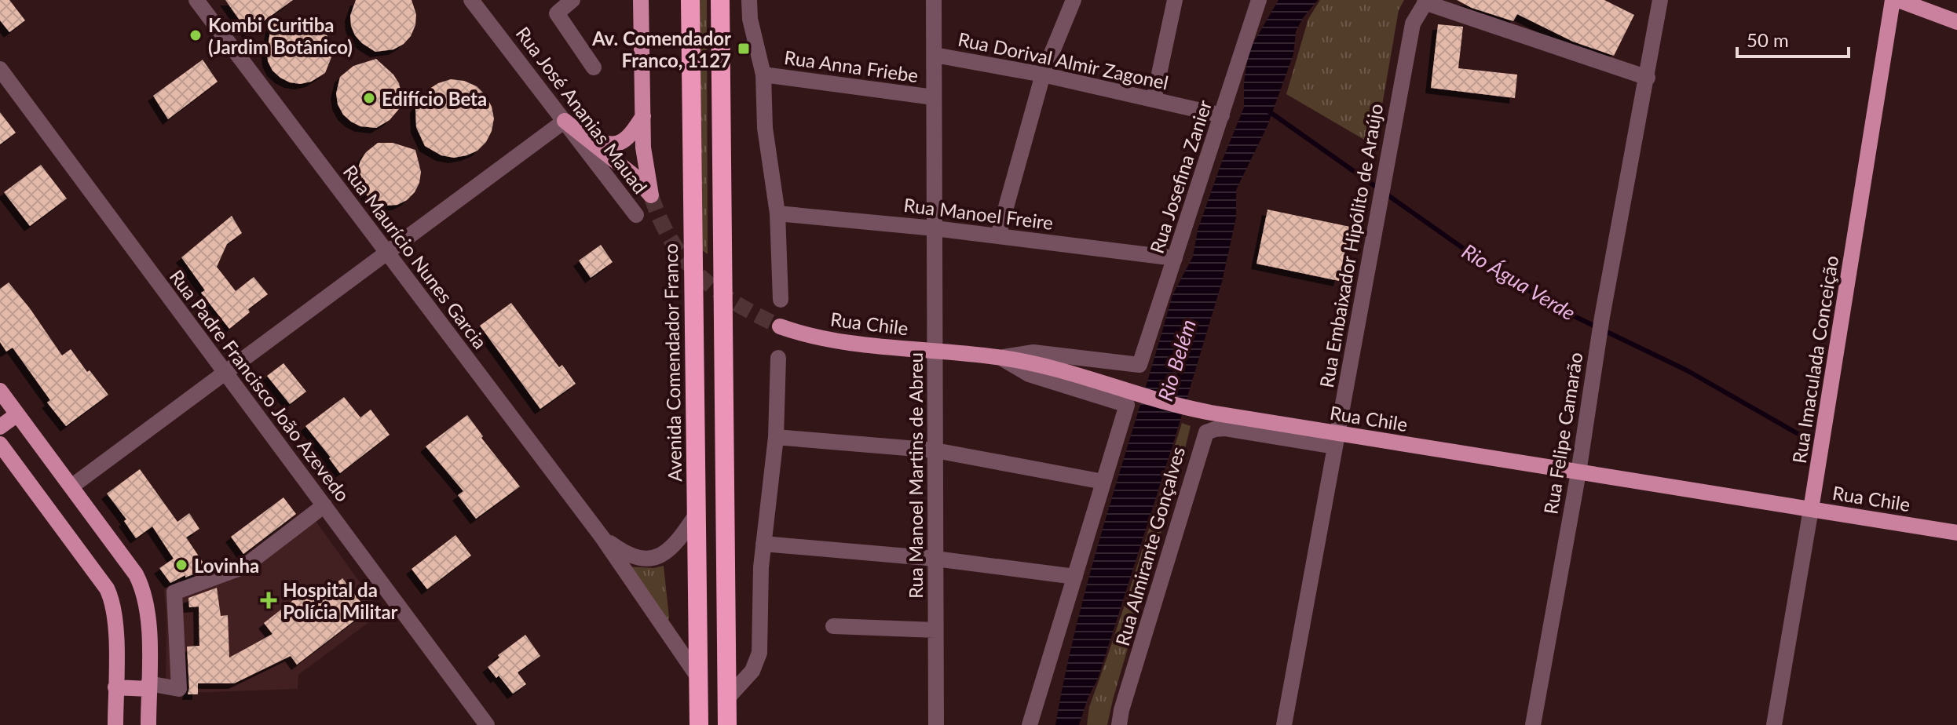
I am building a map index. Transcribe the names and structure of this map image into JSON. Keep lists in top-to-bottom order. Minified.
{"streets":{"highway":["Avenida Comendador Franco"],"main road":["Rua Chile","Rua Imaculada Conceição"],"street":["Rua Dorival Almir Zagonel","Rua Anna Friebe","Rua José Ananias Mauad","Rua Josefina Zanier","Rua Manoel Freire","Rua Embaixador Hipólito de Araújo","Rua Maurício Nunes Garcia","Rua Padre Francisco João Azevedo","Rua Felipe Camarão","Rua Manoel Martins de Abreu","Rua Almirante Gonçalves"]},"crossings":[["Rua Dorival Almir Zagonel","Rua Josefina Zanier"],["Rua Dorival Almir Zagonel","Rua Manoel Martins de Abreu"],["Rua Anna Friebe","Rua Manoel Martins de Abreu"],["Rua Josefina Zanier","Rua Manoel Freire"],["Rua Josefina Zanier","Rua Chile"],["Rua Manoel Freire","Rua Manoel Martins de Abreu"],["Rua Embaixador Hipólito de Araújo","Rua Chile"],["Rua Embaixador Hipólito de Araújo","Rua Almirante Gonçalves"],["Rua Maurício Nunes Garcia","Avenida Comendador Franco"],["Rua Chile","Rua Imaculada Conceição"],["Rua Chile","Rua Felipe Camarão"],["Rua Chile","Rua Manoel Martins de Abreu"],["Rua Chile","Rua Almirante Gonçalves"]],"water":["Rio Água Verde","Rio Belém"],"places":{"other":["Kombi Curitiba (Jardim Botânico)","Edifício Beta","Lovinha"],"transit":["Av. Comendador Franco, 1127"],"health":["Hospital da Polícia Militar"]},"scale_bar":"50 m"}
